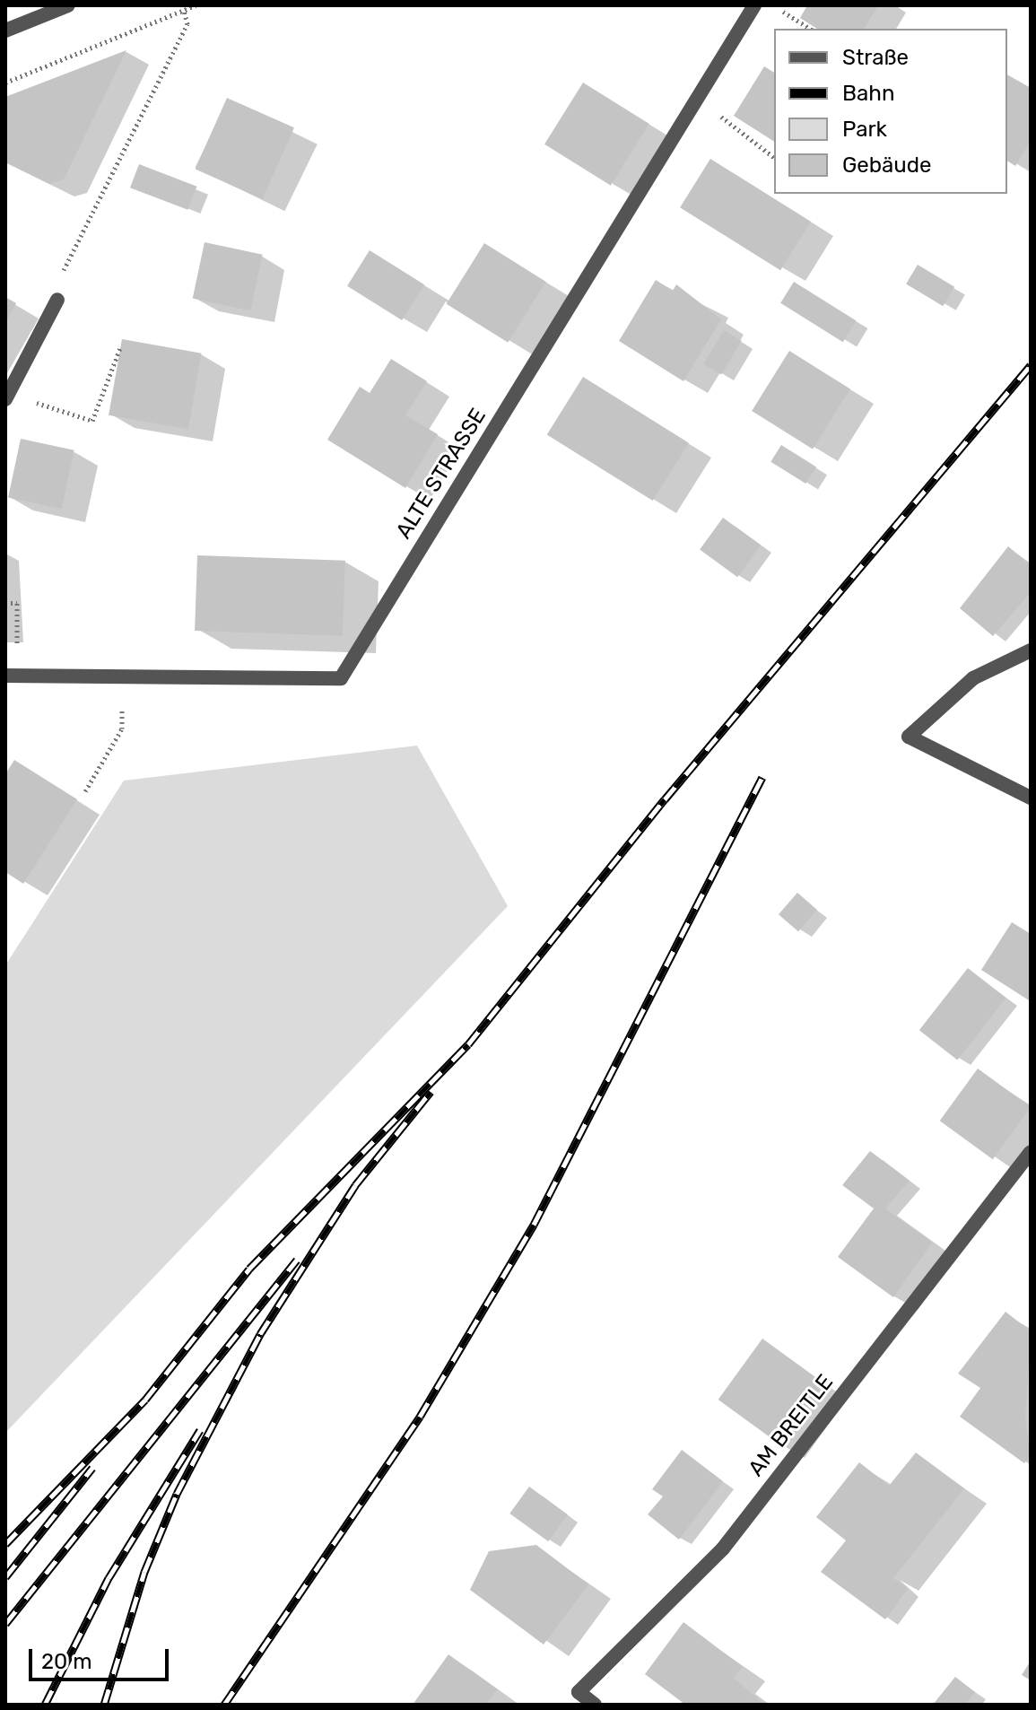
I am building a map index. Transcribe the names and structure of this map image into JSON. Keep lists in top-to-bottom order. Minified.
{"streets":{"street":["ALTE STRASSE","AM BREITLE"]},"legend":["Straße","Bahn","Park","Gebäude"],"scale_bar":"20 m"}
